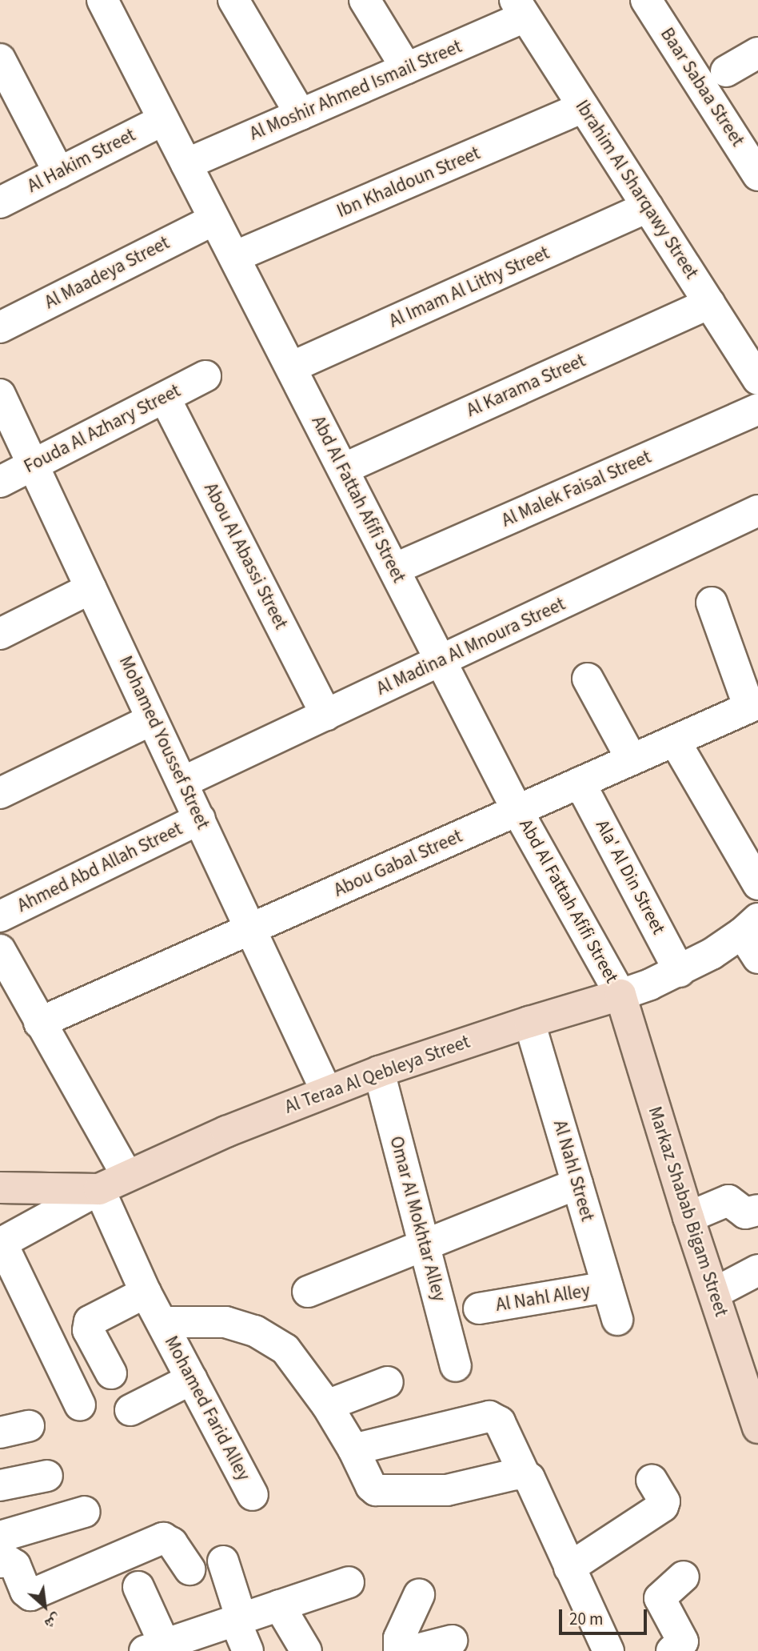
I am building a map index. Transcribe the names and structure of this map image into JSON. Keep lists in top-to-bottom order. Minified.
{"streets":{"main road":["Al Teraa Al Qebleya Street","Markaz Shabab Bigam Street"],"street":["Baar Sabaa Street","Al Moshir Ahmed Ismail Street","Al Hakim Street","Ibn Khaldoun Street","Ibrahim Al Sharqawy Street","Al Maadeya Street","Al Imam Al Lithy Street","Al Karama Street","Fouda Al Azhary Street","Al Malek Faisal Street","Abd Al Fattah Afifi Street","Abou Al Abassi Street","Al Madina Al Mnoura Street","Mohamed Youssef Street","Abou Gabal Street","Ahmed Abd Allah Street","Ala' Al Din Street","Al Nahl Street","Omar Al Mokhtar Alley","Al Nahl Alley","Mohamed Farid Alley"]},"crossings":[["Al Moshir Ahmed Ismail Street","Ibrahim Al Sharqawy Street"],["Al Moshir Ahmed Ismail Street","Abd Al Fattah Afifi Street"],["Al Hakim Street","Abd Al Fattah Afifi Street"],["Ibn Khaldoun Street","Ibrahim Al Sharqawy Street"],["Ibn Khaldoun Street","Abd Al Fattah Afifi Street"],["Ibrahim Al Sharqawy Street","Al Imam Al Lithy Street"],["Ibrahim Al Sharqawy Street","Al Karama Street"],["Al Maadeya Street","Abd Al Fattah Afifi Street"],["Al Imam Al Lithy Street","Abd Al Fattah Afifi Street"],["Al Karama Street","Abd Al Fattah Afifi Street"],["Fouda Al Azhary Street","Abou Al Abassi Street"],["Fouda Al Azhary Street","Mohamed Youssef Street"],["Al Malek Faisal Street","Abd Al Fattah Afifi Street"],["Abd Al Fattah Afifi Street","Al Madina Al Mnoura Street"],["Abd Al Fattah Afifi Street","Abou Gabal Street"],["Abd Al Fattah Afifi Street","Al Teraa Al Qebleya Street"],["Abd Al Fattah Afifi Street","Markaz Shabab Bigam Street"],["Abou Al Abassi Street","Al Madina Al Mnoura Street"],["Al Madina Al Mnoura Street","Mohamed Youssef Street"],["Mohamed Youssef Street","Abou Gabal Street"],["Mohamed Youssef Street","Ahmed Abd Allah Street"],["Mohamed Youssef Street","Al Teraa Al Qebleya Street"],["Abou Gabal Street","Ala' Al Din Street"],["Ala' Al Din Street","Al Teraa Al Qebleya Street"],["Al Teraa Al Qebleya Street","Al Nahl Street"],["Al Teraa Al Qebleya Street","Markaz Shabab Bigam Street"],["Al Teraa Al Qebleya Street","Omar Al Mokhtar Alley"],["Al Teraa Al Qebleya Street","Mohamed Farid Alley"],["Al Nahl Street","Al Nahl Alley"]],"scale_bar":"20 m","north":"bottom right"}
